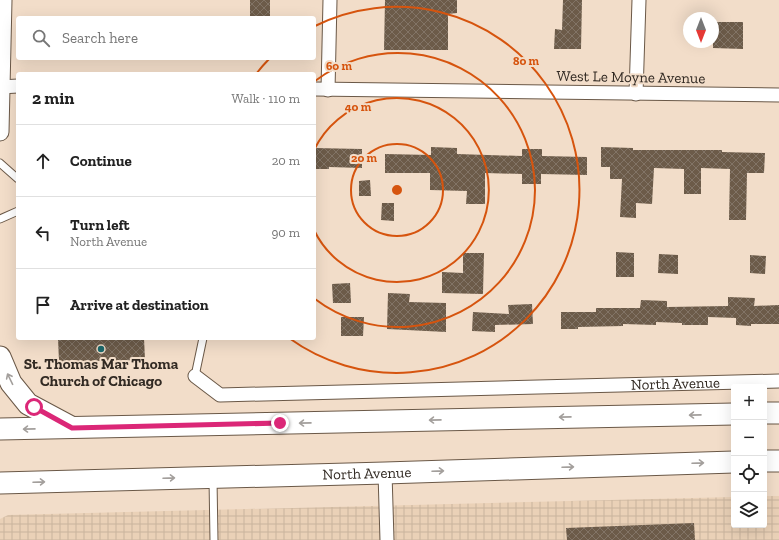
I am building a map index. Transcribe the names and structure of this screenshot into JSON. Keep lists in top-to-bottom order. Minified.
{"streets":{"main road":["North Avenue"],"street":["West Le Moyne Avenue"]},"places":["St. Thomas Mar Thoma Church of Chicago"],"north":"bottom","page":{"search":"Search here","heading":["2 min","Walk · 110 m"],"list":[["Continue","20 m"],["Turn left","North Avenue","90 m"],"Arrive at destination"],"map_buttons":["+","−"]},"rings":["80 m","60 m","40 m","20 m"]}
